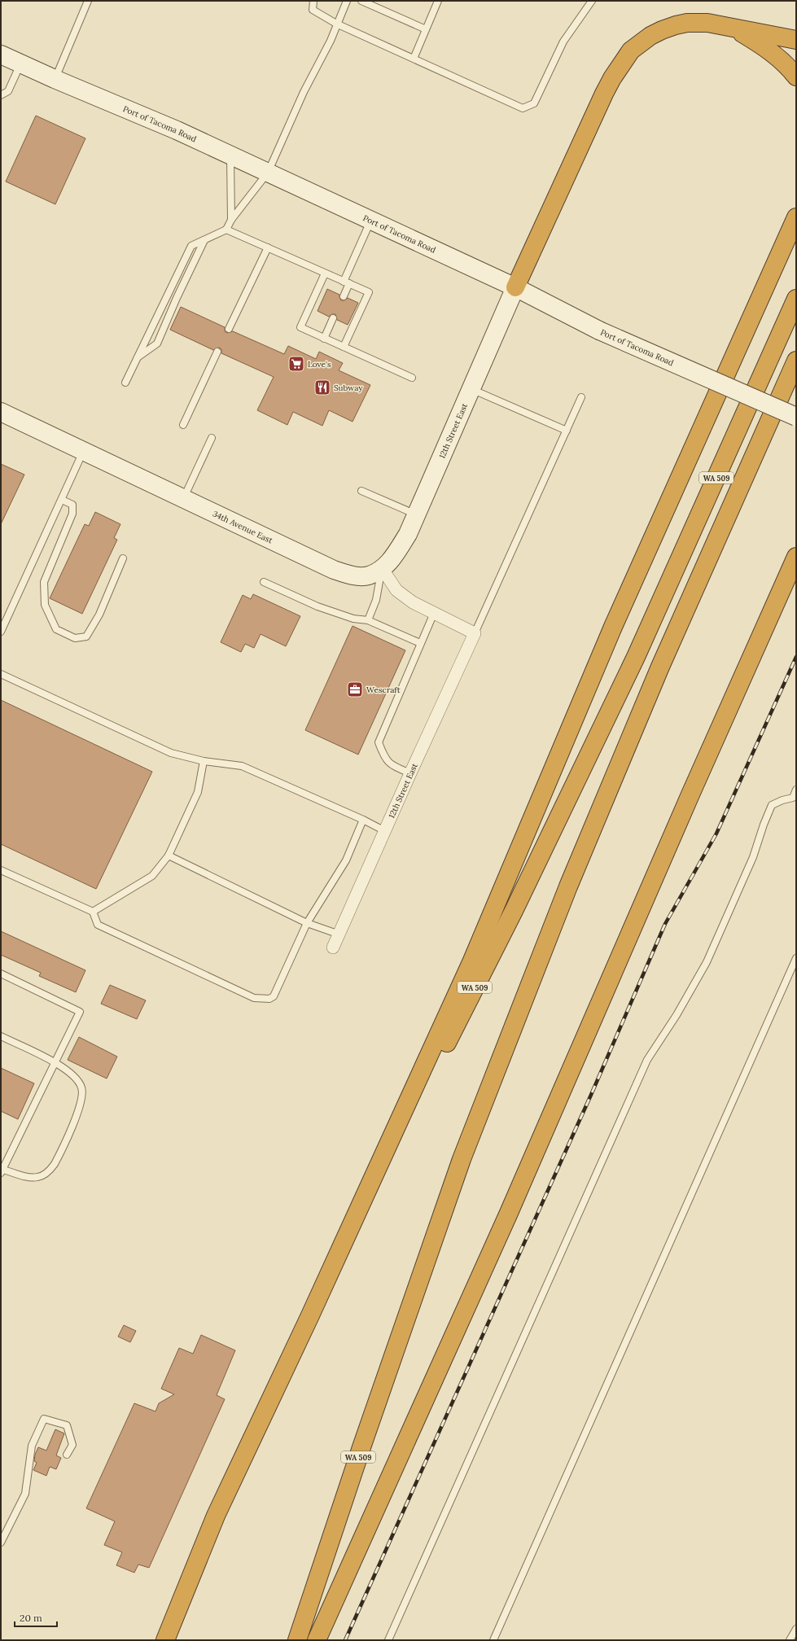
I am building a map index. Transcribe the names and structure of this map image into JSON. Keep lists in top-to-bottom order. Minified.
{"streets":{"highway":["WA 509"],"main road":["Port of Tacoma Road","12th Street East","34th Avenue East"]},"crossings":[["Port of Tacoma Road","12th Street East"],["12th Street East","34th Avenue East"]],"places":{"supermarket":["Love's"],"restaurant":["Subway"],"office":["Wescraft"]},"scale_bar":"20 m"}
